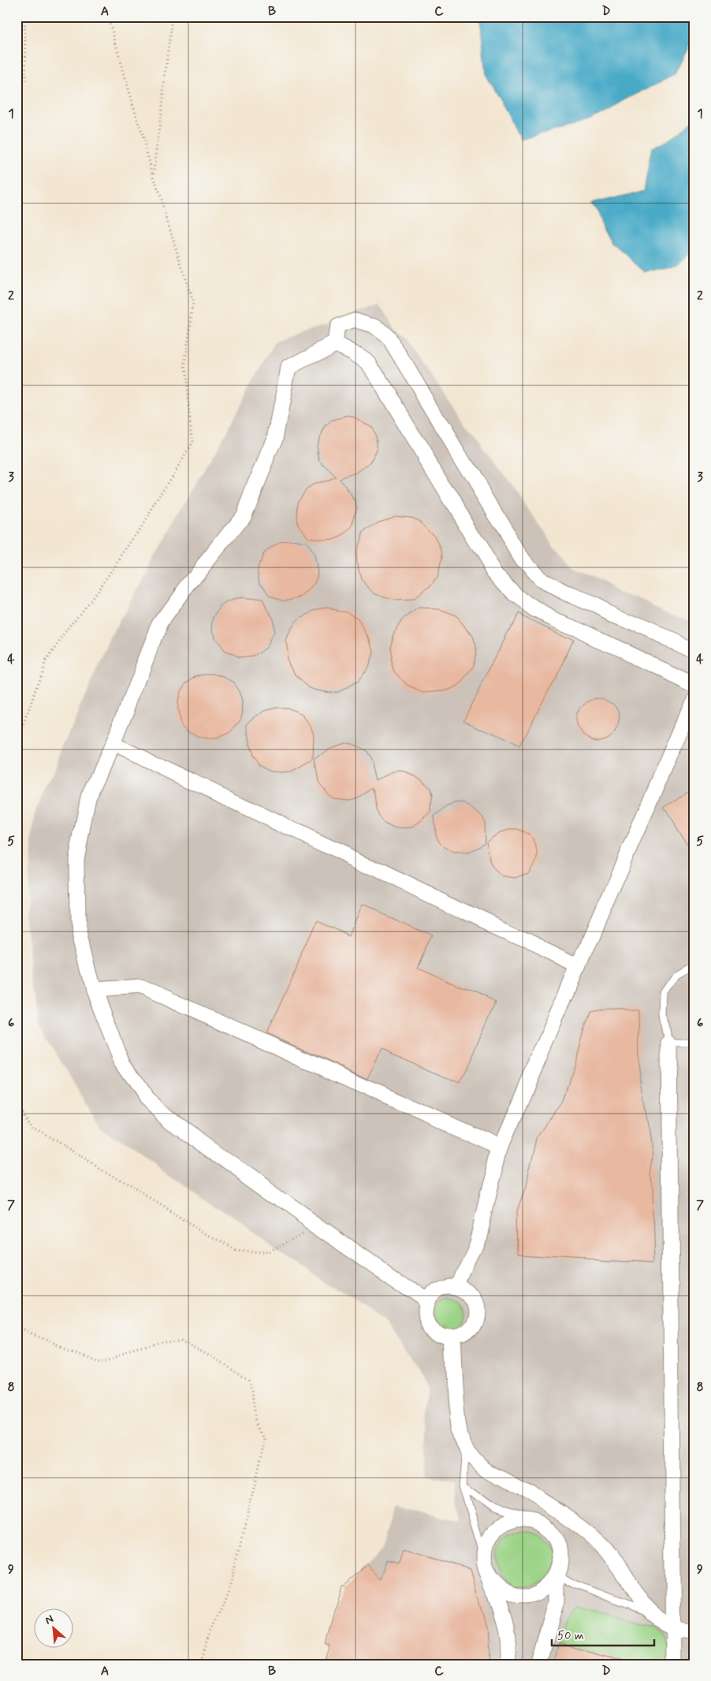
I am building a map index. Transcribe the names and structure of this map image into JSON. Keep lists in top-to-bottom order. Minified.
{"scale_bar":"50 m","north":"top left","grid":{"columns":["A","B","C","D"],"rows":["1","2","3","4","5","6","7","8","9"]}}
